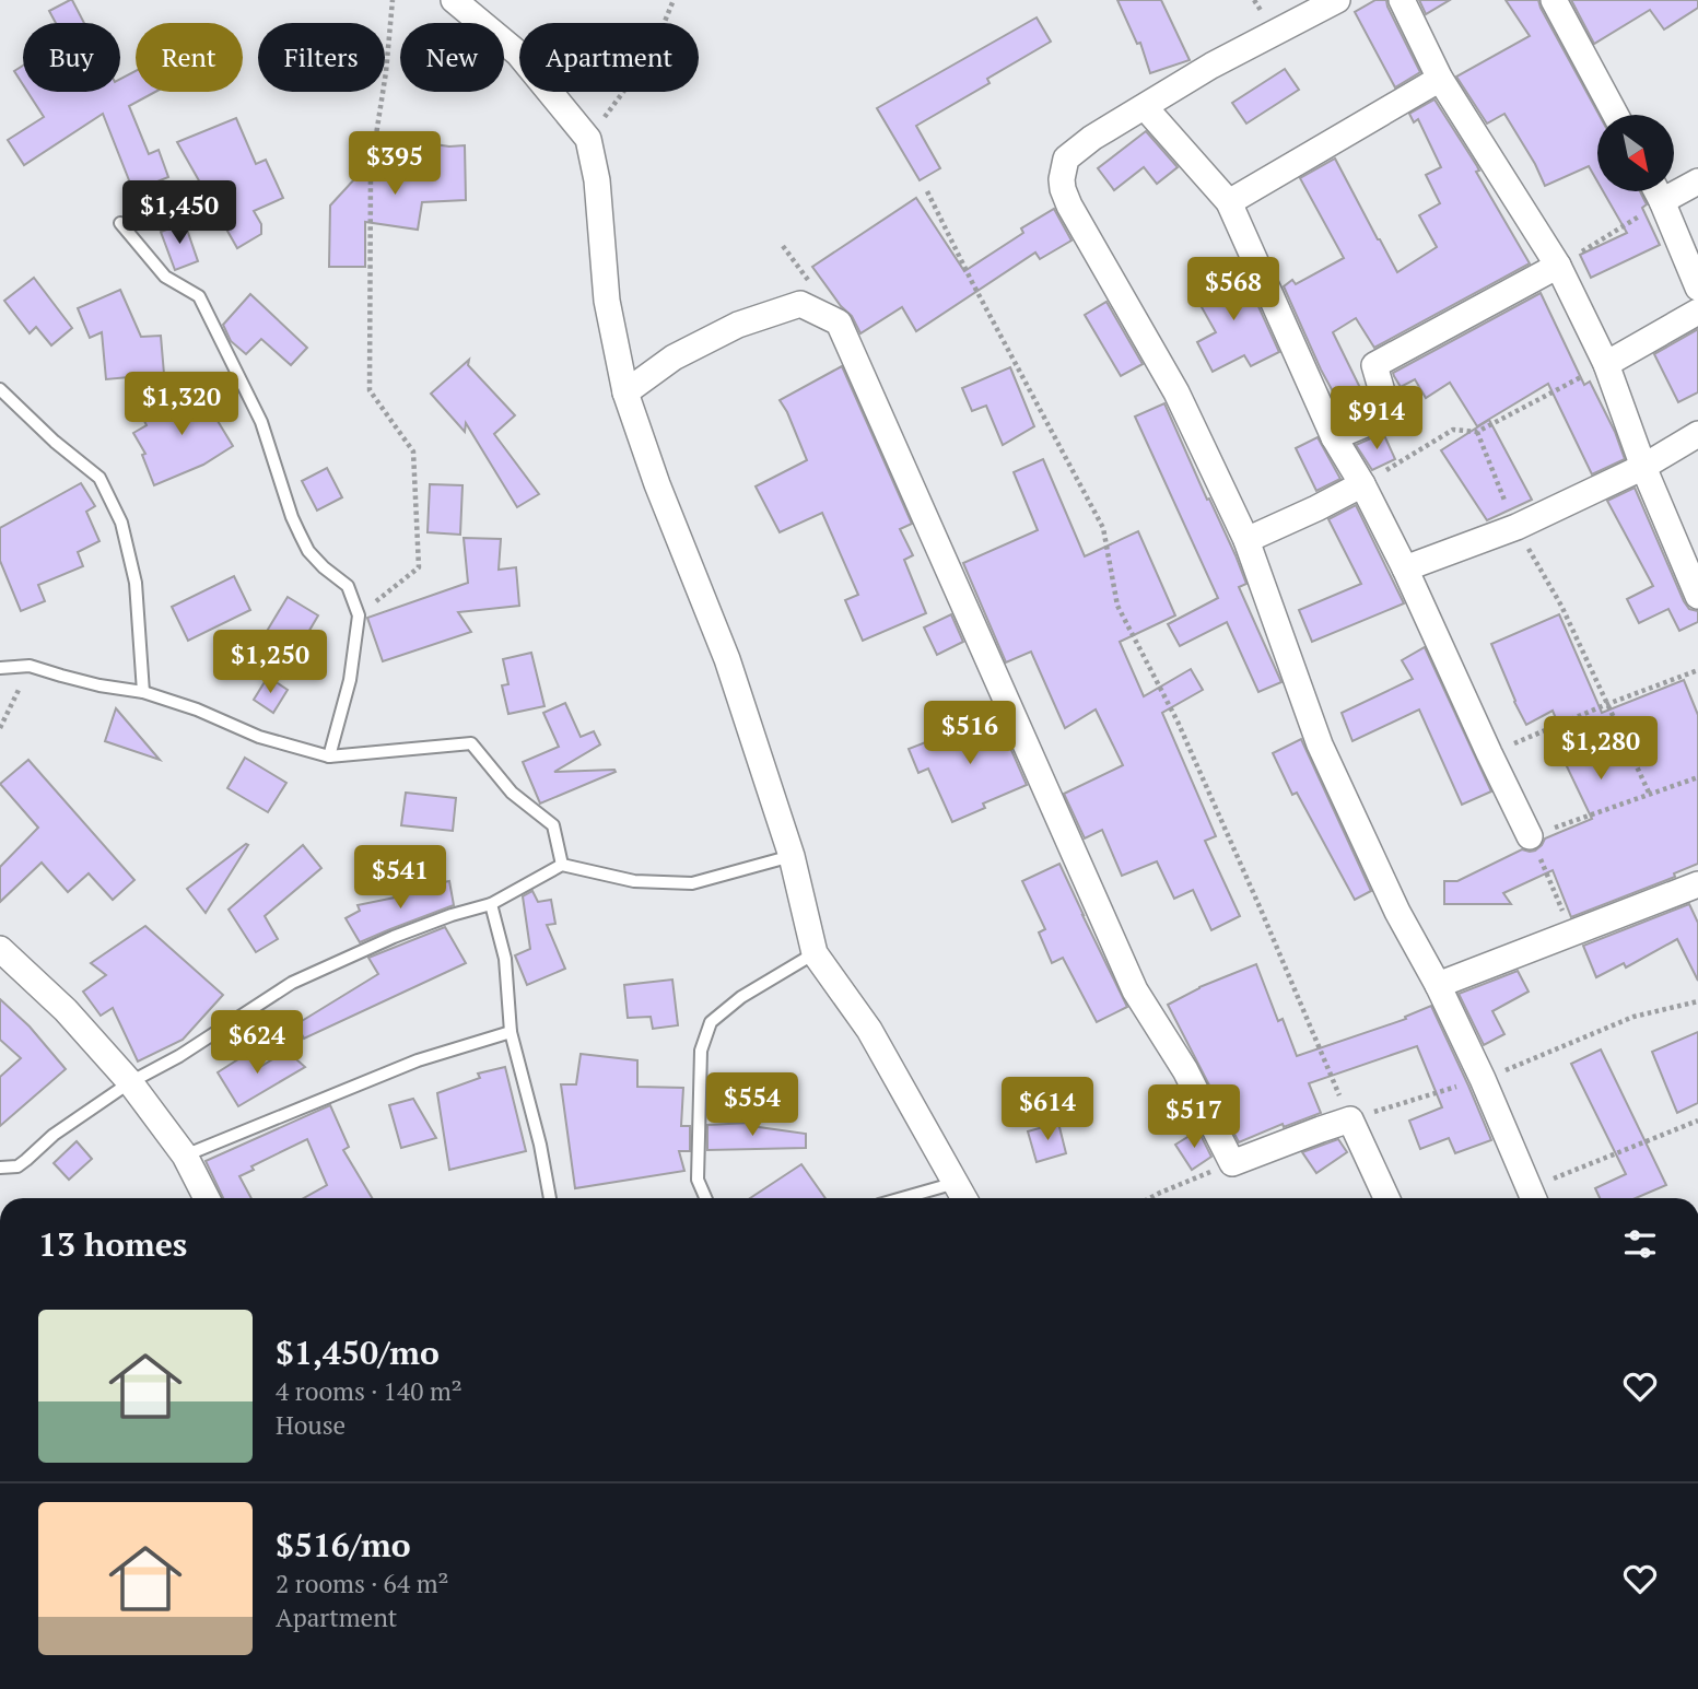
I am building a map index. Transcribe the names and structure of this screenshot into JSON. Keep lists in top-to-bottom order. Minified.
{"north":"bottom right","page":{"chip":["Buy","Rent","Filters","New","Apartment"],"price":["$395","$1,450","$568","$1,320","$914","$1,250","$516","$1,280","$541","$624","$554","$614","$517"],"heading":"13 homes","list":[{"name":"$1,450/mo","note":"4 rooms · 140 m² · House"},{"name":"$516/mo","note":"2 rooms · 64 m² · Apartment"}]}}
